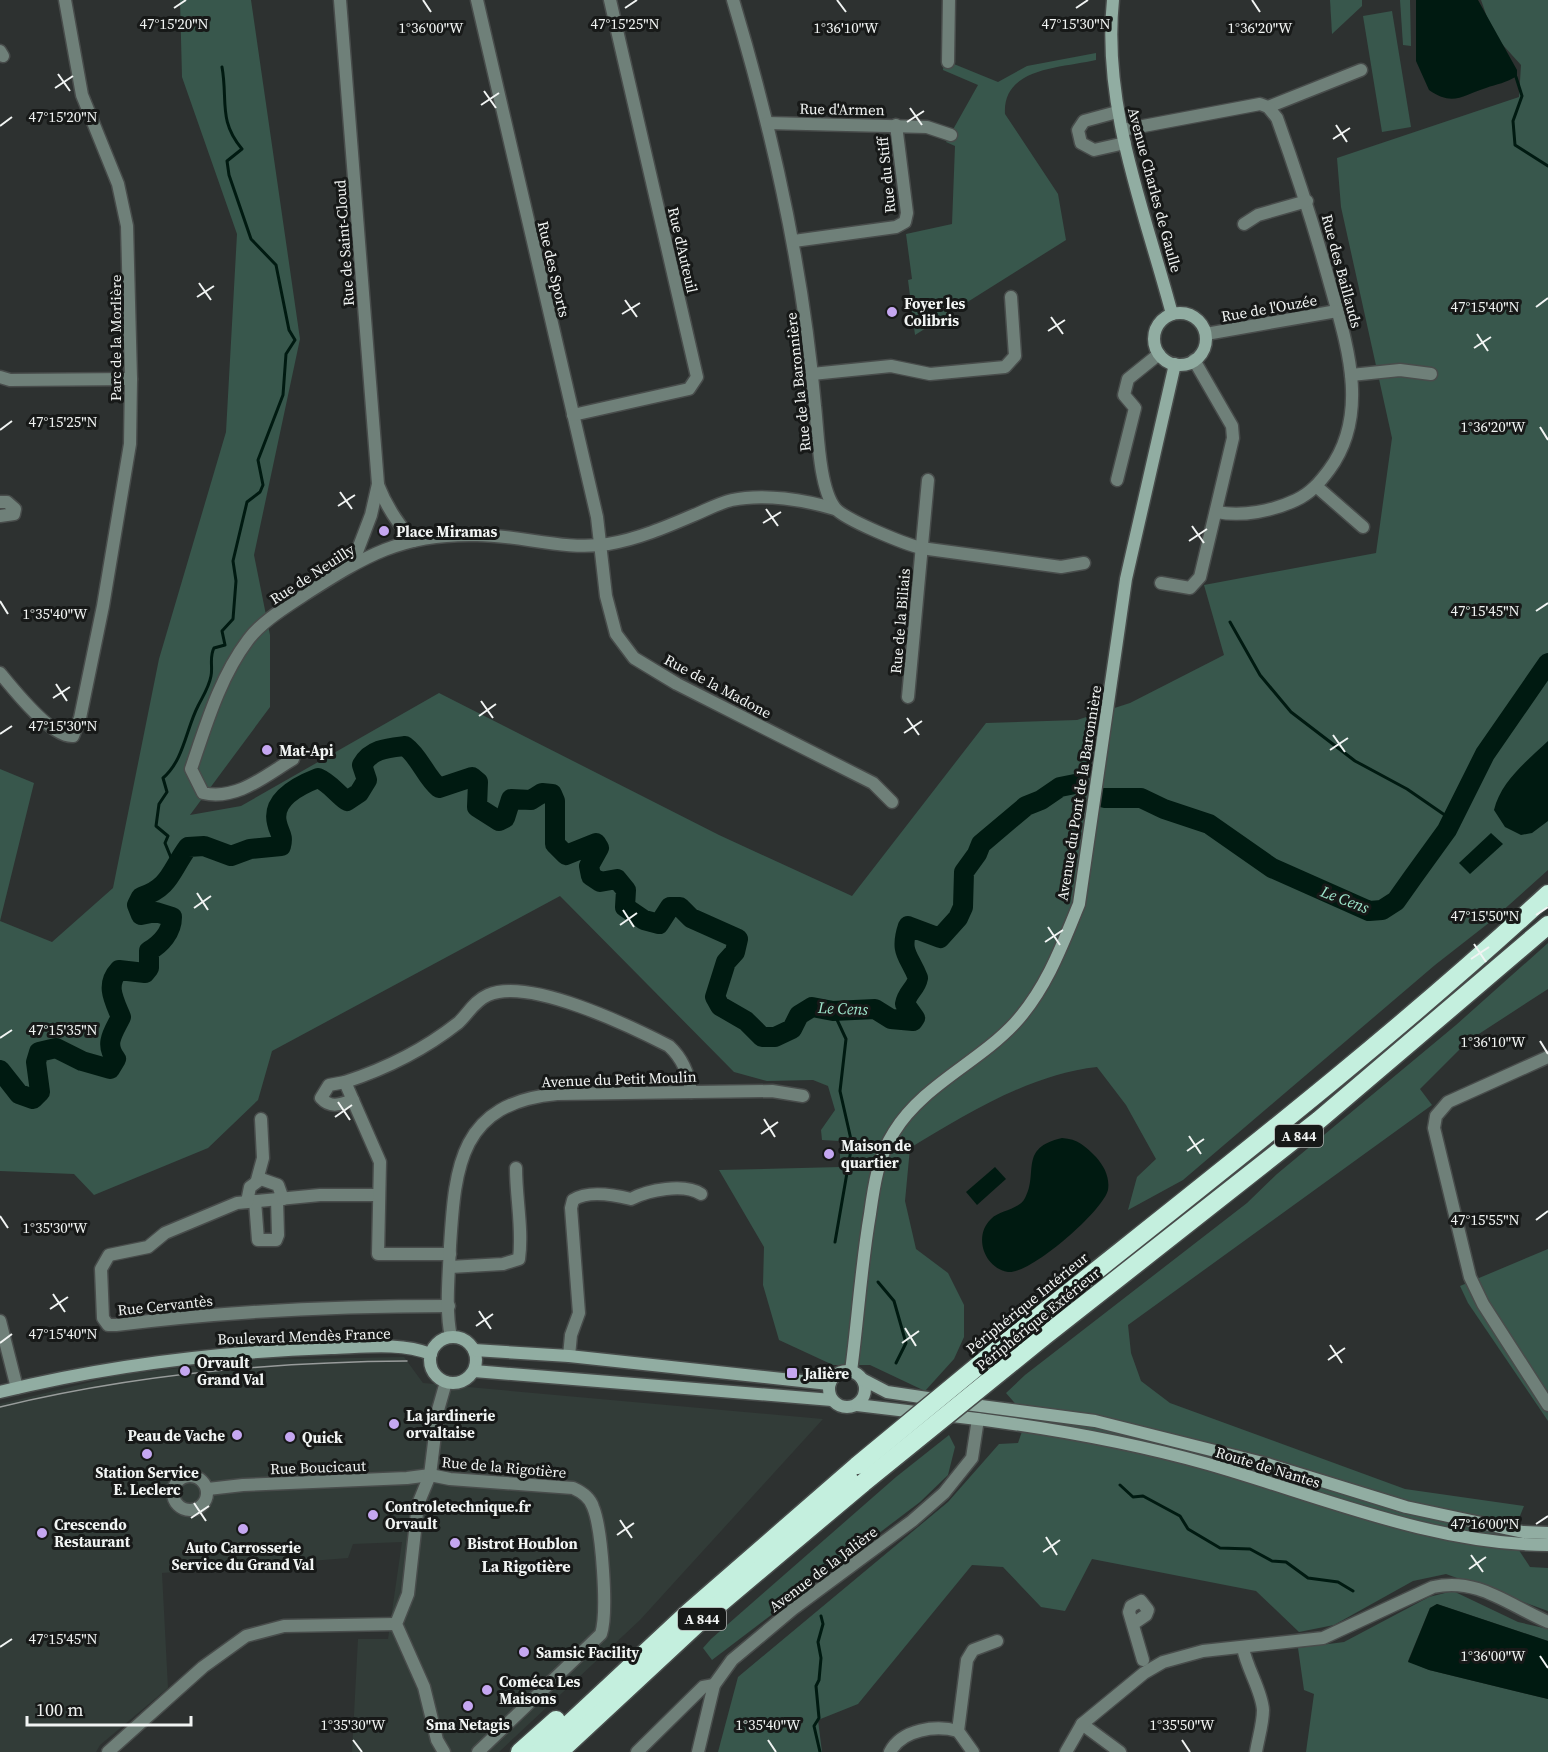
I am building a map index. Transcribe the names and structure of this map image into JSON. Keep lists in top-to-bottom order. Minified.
{"streets":{"highway":["A 844","Périphérique Intérieur","Périphérique Extérieur"],"main road":["Avenue Charles de Gaulle","Avenue du Pont de la Baronnière","Boulevard Mendès France","Route de Nantes"],"street":["Rue d'Armen","Rue du Stiff","Rue de Saint-Cloud","Rue d'Auteuil","Rue des Sports","Rue des Baillauds","Rue de l'Ouzée","Parc de la Morlière","Rue de la Baronnière","Rue de Neuilly","Rue de la Biliais","Rue de la Madone","Avenue du Petit Moulin","Rue Cervantès","Rue Boucicaut","Rue de la Rigotière","Avenue de la Jalière"]},"crossings":[["Rue d'Armen","Rue du Stiff"],["Rue d'Armen","Rue de la Baronnière"],["Rue du Stiff","Rue de la Baronnière"],["Avenue Charles de Gaulle","Rue de l'Ouzée"],["Avenue Charles de Gaulle","Avenue du Pont de la Baronnière"],["Rue de Saint-Cloud","Rue de Neuilly"],["Rue d'Auteuil","Rue des Sports"],["Rue des Sports","Rue de Neuilly"],["Rue des Sports","Rue de la Madone"],["Rue des Baillauds","Rue de l'Ouzée"],["Rue de l'Ouzée","Avenue du Pont de la Baronnière"],["Rue de la Baronnière","Rue de Neuilly"],["Rue de Neuilly","Rue de la Madone"],["Avenue du Pont de la Baronnière","Route de Nantes"],["Avenue du Petit Moulin","Rue Cervantès"],["Avenue du Petit Moulin","Boulevard Mendès France"],["Rue Boucicaut","Rue de la Rigotière"],["Route de Nantes","Avenue de la Jalière"]],"districts":["La Rigotière"],"water":["Le Cens"],"places":{"other":["Foyer les Colibris","Place Miramas","Mat-Api","Maison de quartier","Orvault Grand Val","La jardinerie orvaltaise","Peau de Vache","Quick","Station Service E. Leclerc","Controletechnique.fr Orvault","Auto Carrosserie Service du Grand Val","Crescendo Restaurant","Bistrot Houblon","Samsic Facility","Coméca Les Maisons","Sma Netagis"],"transit":["Jalière"]},"scale_bar":"100 m","coordinates":["47°15'20\"N","47°15'25\"N","47°15'30\"N","1°36'20\"W","1°36'00\"W","1°36'10\"W","47°15'40\"N","47°15'45\"N","1°35'40\"W","47°15'50\"N","47°15'35\"N","47°15'55\"N","1°35'30\"W","47°16'00\"N","1°35'50\"W"]}
